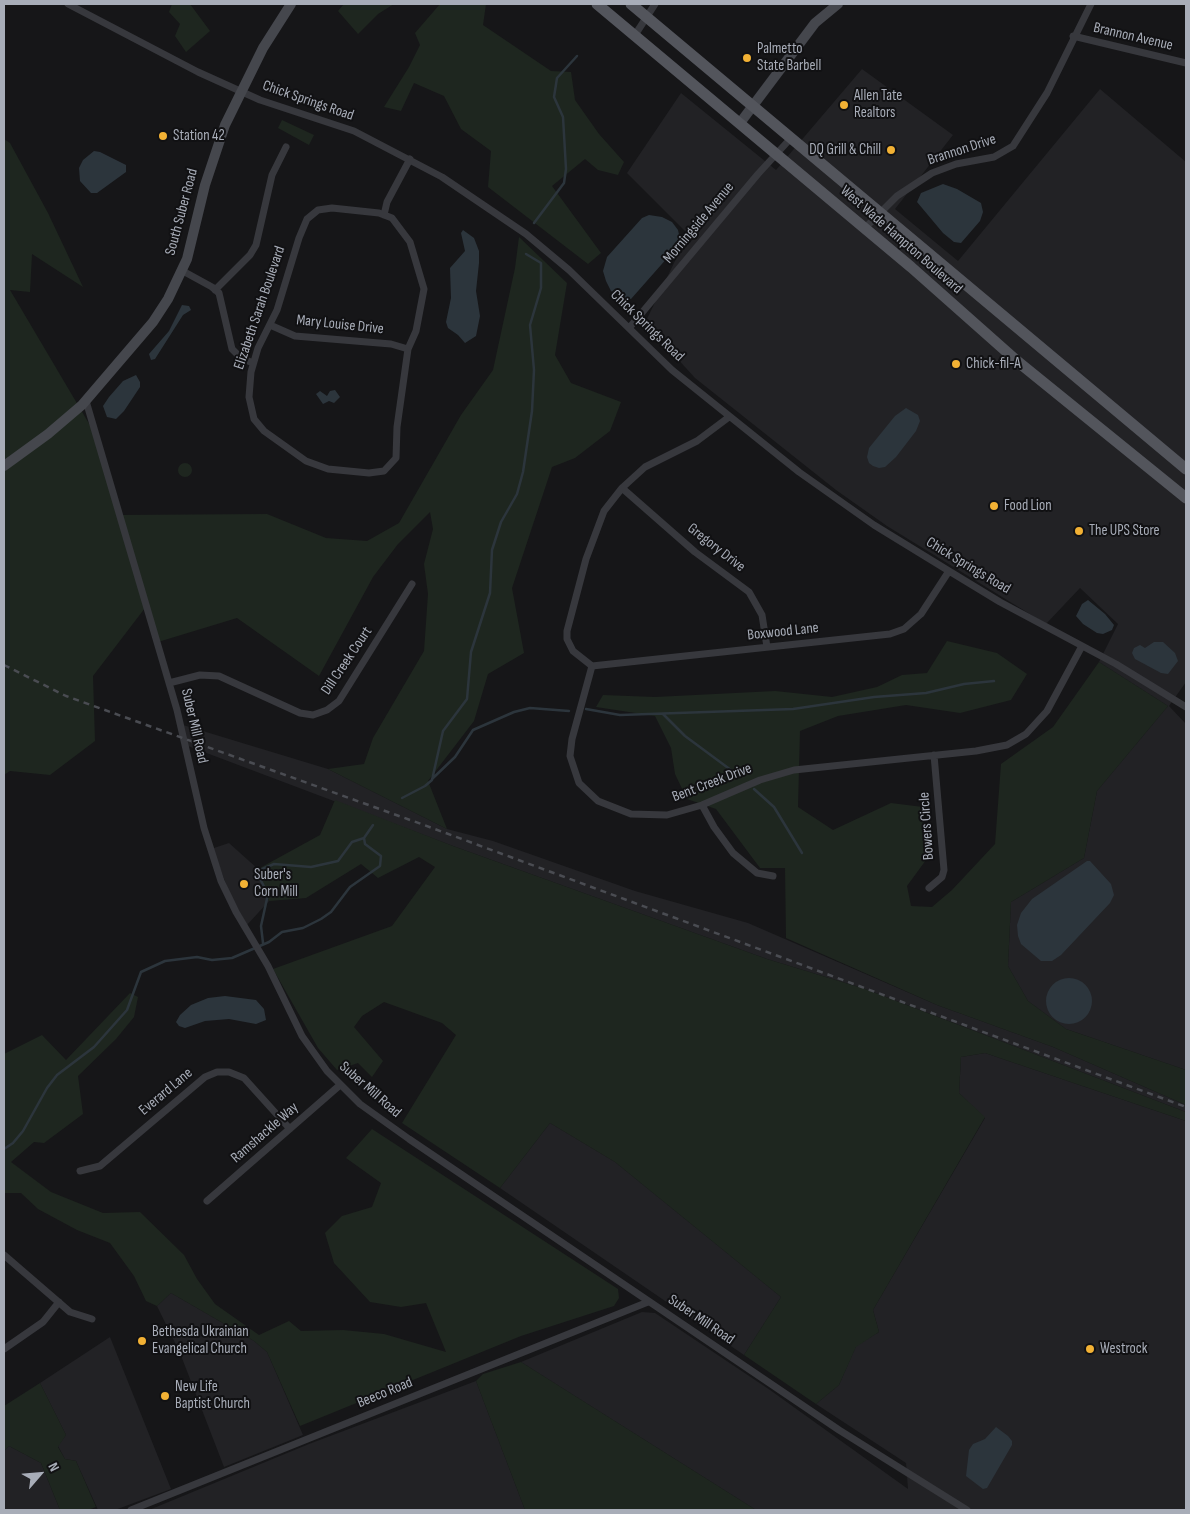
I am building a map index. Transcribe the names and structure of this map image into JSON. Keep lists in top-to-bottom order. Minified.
{"streets":{"main road":["West Wade Hampton Boulevard"],"street":["Brannon Avenue","Chick Springs Road","Brannon Drive","South Suber Road","Morningside Avenue","Elizabeth Sarah Boulevard","Mary Louise Drive","Gregory Drive","Boxwood Lane","Dill Creek Court","Suber Mill Road","Bent Creek Drive","Bowers Circle","Everard Lane","Ramshackle Way","Beeco Road"]},"crossings":[["Brannon Avenue","Brannon Drive"],["Chick Springs Road","South Suber Road"],["Chick Springs Road","Morningside Avenue"],["Chick Springs Road","Boxwood Lane"],["Chick Springs Road","Bent Creek Drive"],["Brannon Drive","West Wade Hampton Boulevard"],["South Suber Road","Suber Mill Road"],["Morningside Avenue","West Wade Hampton Boulevard"],["Elizabeth Sarah Boulevard","Mary Louise Drive"],["Gregory Drive","Boxwood Lane"],["Boxwood Lane","Bent Creek Drive"],["Dill Creek Court","Suber Mill Road"],["Suber Mill Road","Ramshackle Way"],["Suber Mill Road","Beeco Road"],["Bent Creek Drive","Bowers Circle"],["Everard Lane","Ramshackle Way"]],"places":["Palmetto State Barbell","Allen Tate Realtors","Station 42","DQ Grill & Chill","Chick-fil-A","Food Lion","The UPS Store","Suber's Corn Mill","Bethesda Ukrainian Evangelical Church","Westrock","New Life Baptist Church"],"north":"top right"}
